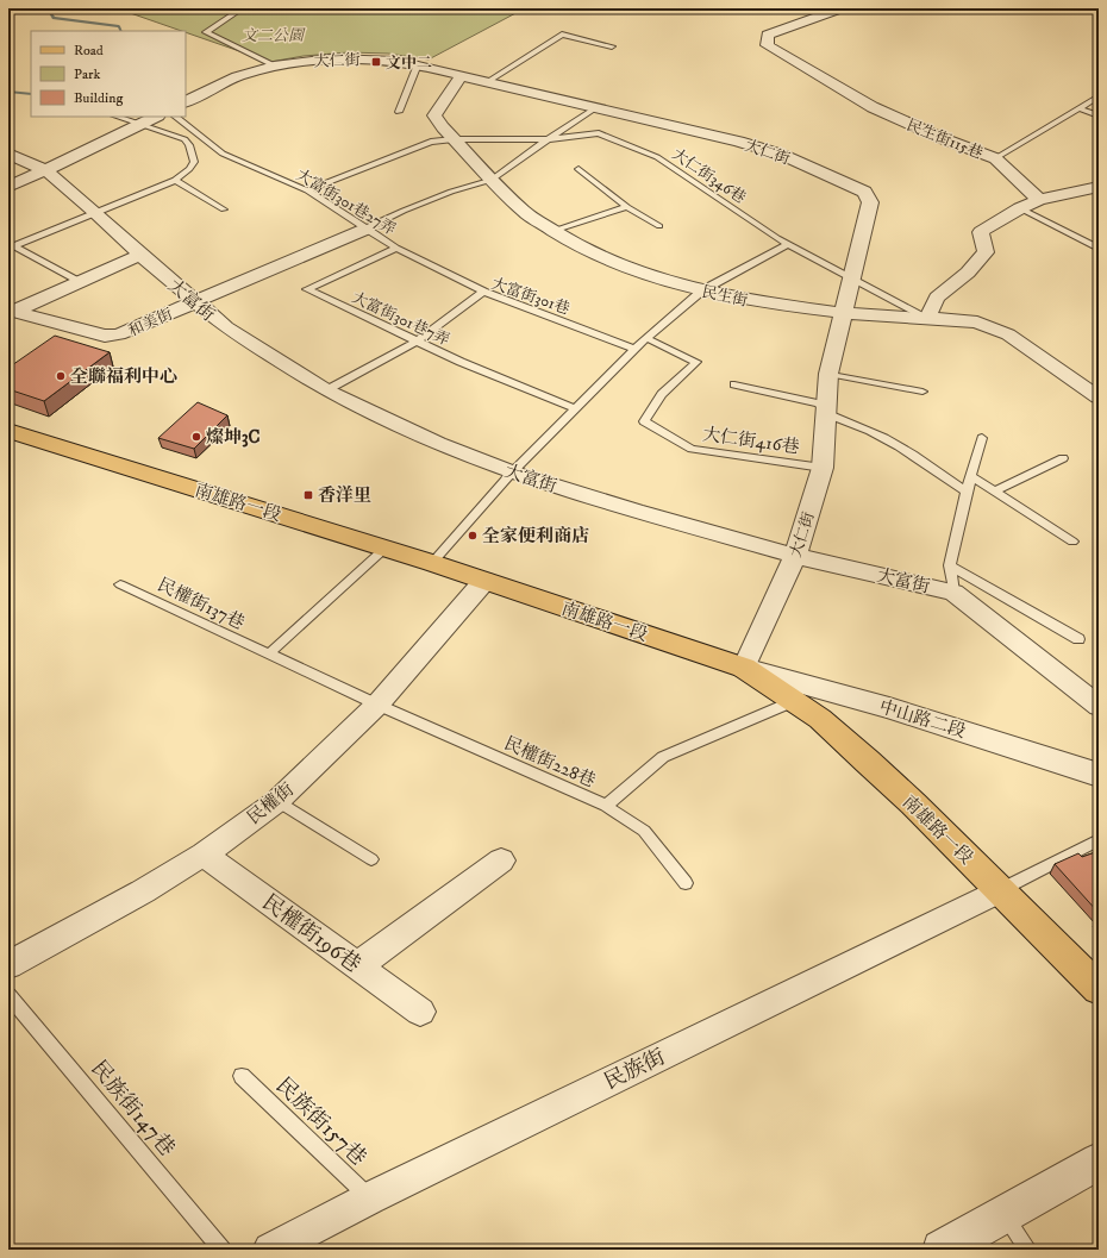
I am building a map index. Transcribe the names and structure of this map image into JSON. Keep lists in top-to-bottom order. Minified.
{"streets":{"main road":["南雄路一段"],"street":["大仁街","民生街115巷","民生街","大富街","和美街","中山路二段","民權街","民權街196巷","民族街"],"lane":["大仁街346巷","大富街301巷27弄","大富街301巷","大富街301巷7弄","大仁街416巷","民權街137巷","民權街228巷","民族街147巷","民族街157巷"]},"crossings":[["大仁街","大仁街346巷"],["大仁街","民生街"],["大仁街","大富街"],["大仁街","大仁街416巷"],["大仁街","南雄路一段"],["大仁街","中山路二段"],["大仁街346巷","大富街301巷27弄"],["大仁街346巷","民生街"],["大富街301巷27弄","大富街301巷"],["大富街301巷27弄","大富街301巷7弄"],["大富街301巷27弄","和美街"],["大富街301巷","大富街"],["大富街301巷","大富街301巷7弄"],["大富街","和美街"],["南雄路一段","中山路二段"],["南雄路一段","民權街"],["南雄路一段","民族街"],["民權街137巷","民權街228巷"],["民權街137巷","民權街"],["民權街228巷","民權街"],["民權街","民權街196巷"],["民族街","民族街157巷"]],"parks":["文二公園"],"places":{"transit":["文中二","香洋里"],"other":["全聯福利中心","燦坤3C","全家便利商店"]},"legend":["Road","Park","Building"]}
